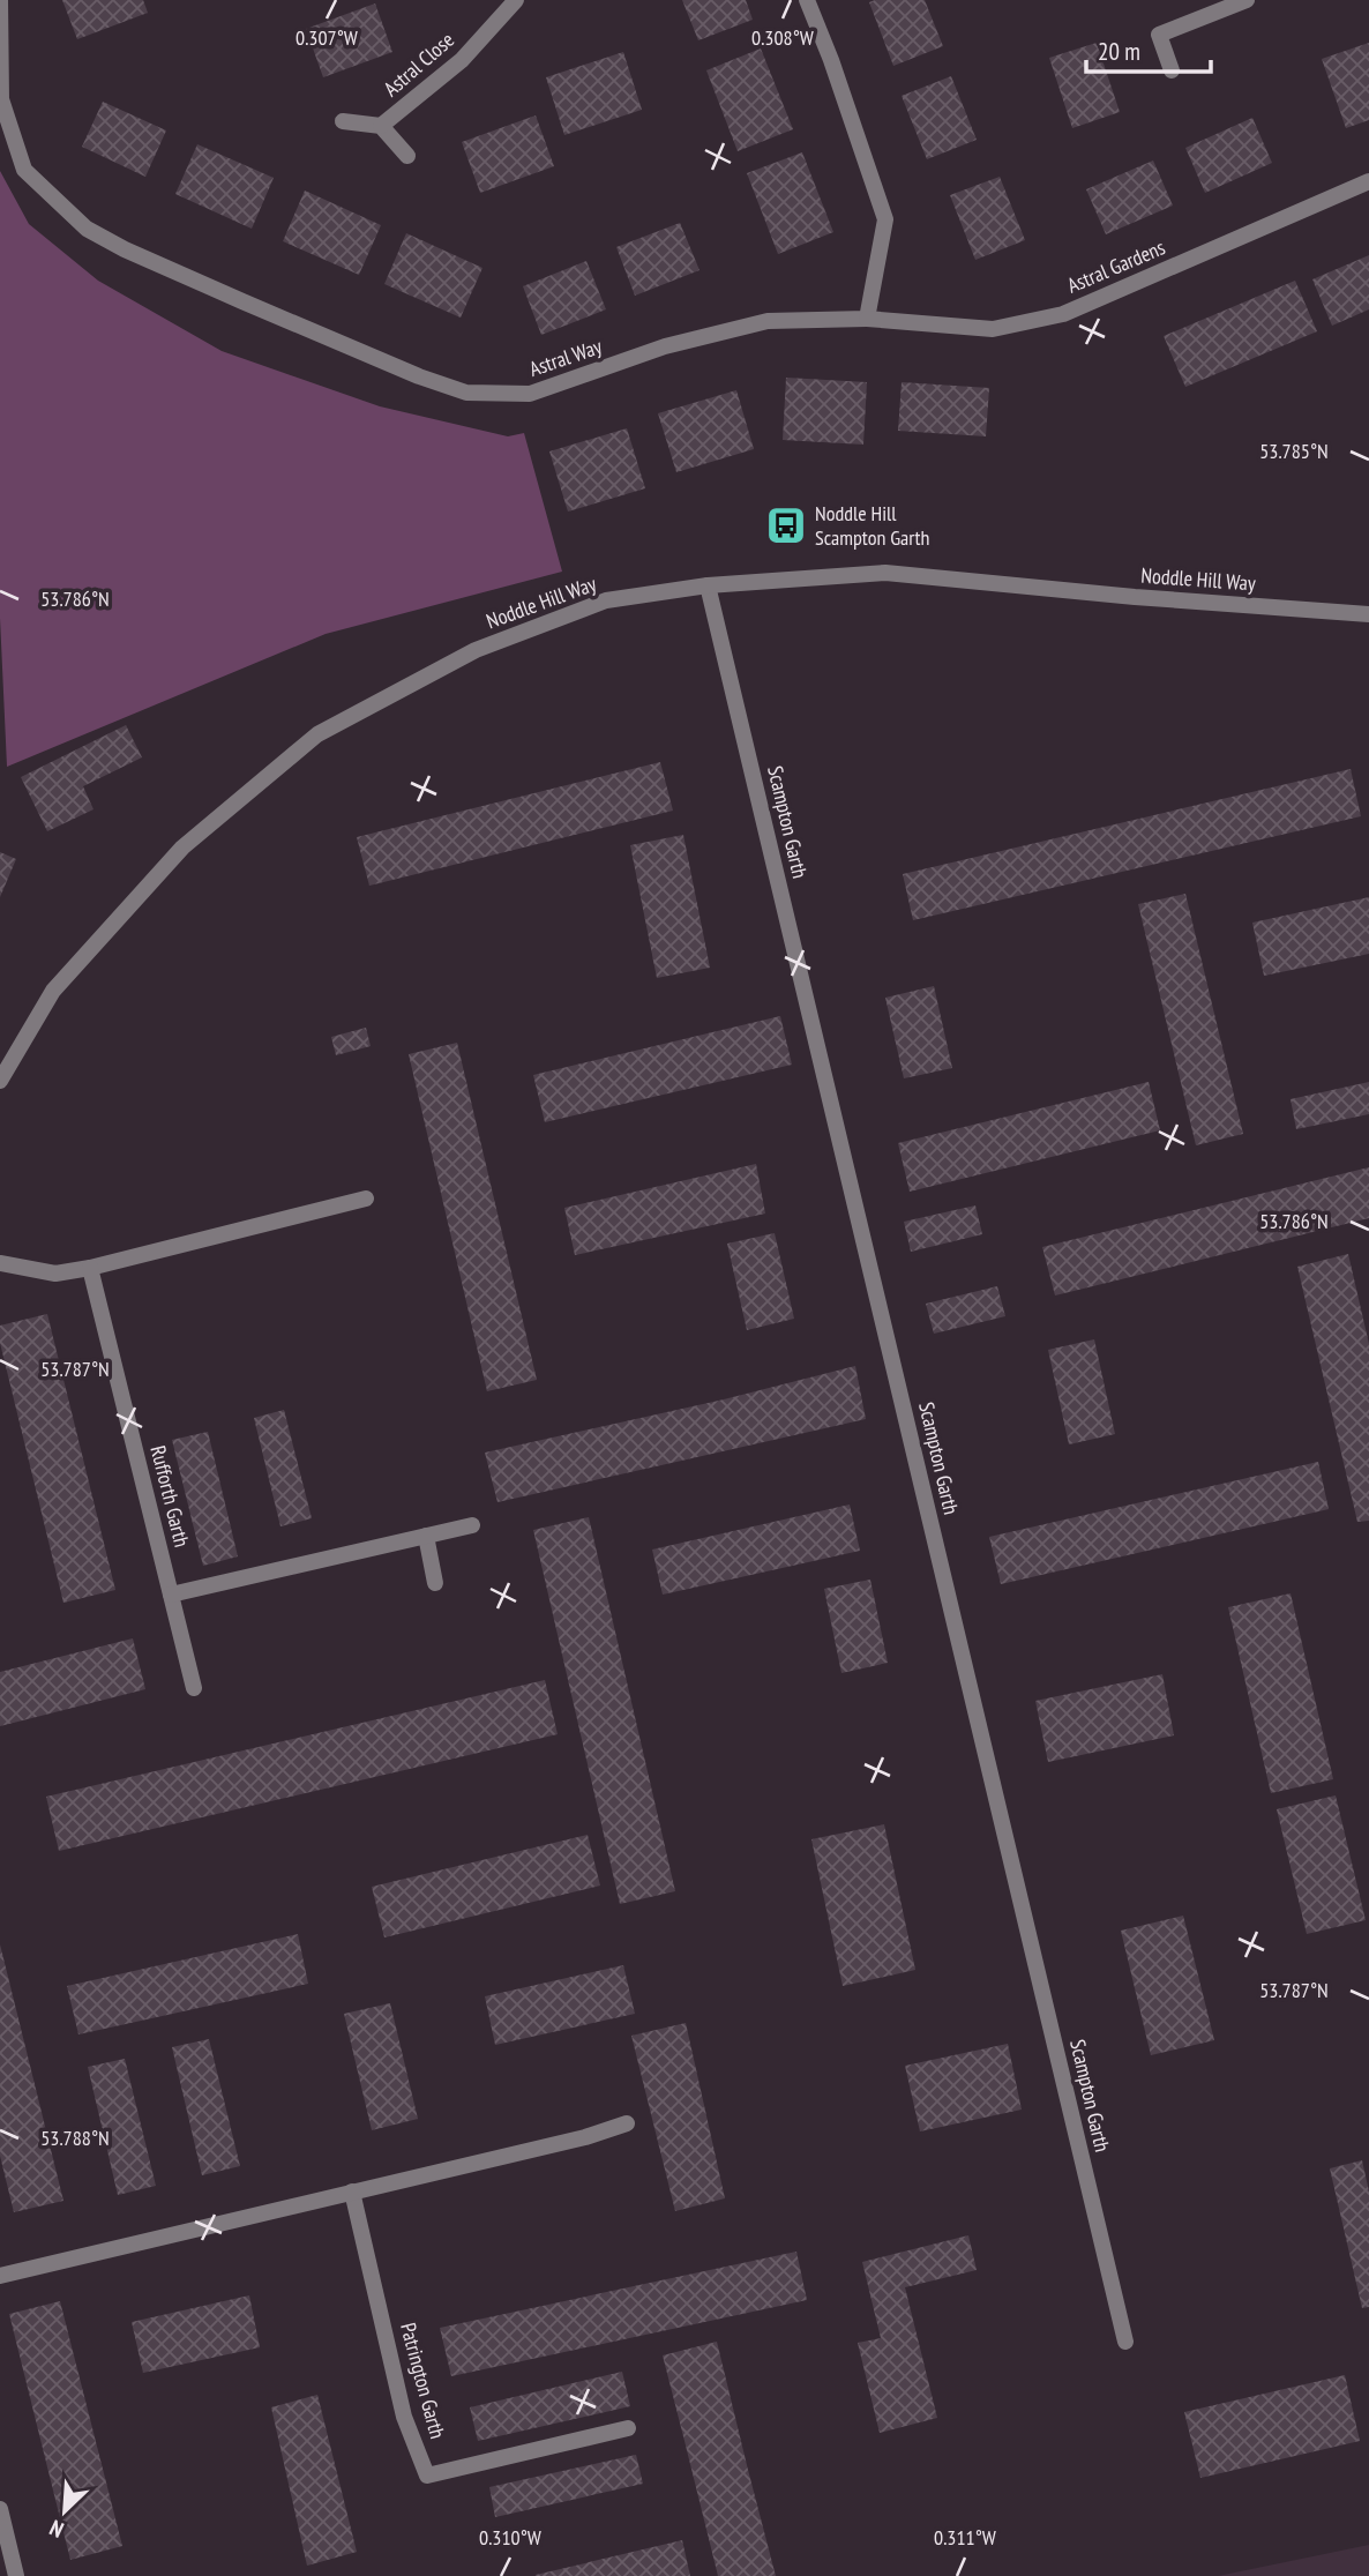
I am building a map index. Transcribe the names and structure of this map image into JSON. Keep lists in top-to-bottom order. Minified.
{"streets":{"street":["Astral Close","Astral Gardens","Astral Way","Noddle Hill Way","Scampton Garth","Rufforth Garth","Patrington Garth"]},"crossings":[["Astral Gardens","Astral Way"],["Noddle Hill Way","Scampton Garth"]],"places":{"bus stop":["Noddle Hill Scampton Garth"]},"scale_bar":"20 m","north":"bottom left","coordinates":["0.307°W","0.308°W","53.785°N","53.786°N","53.787°N","53.788°N","0.310°W","0.311°W"]}
